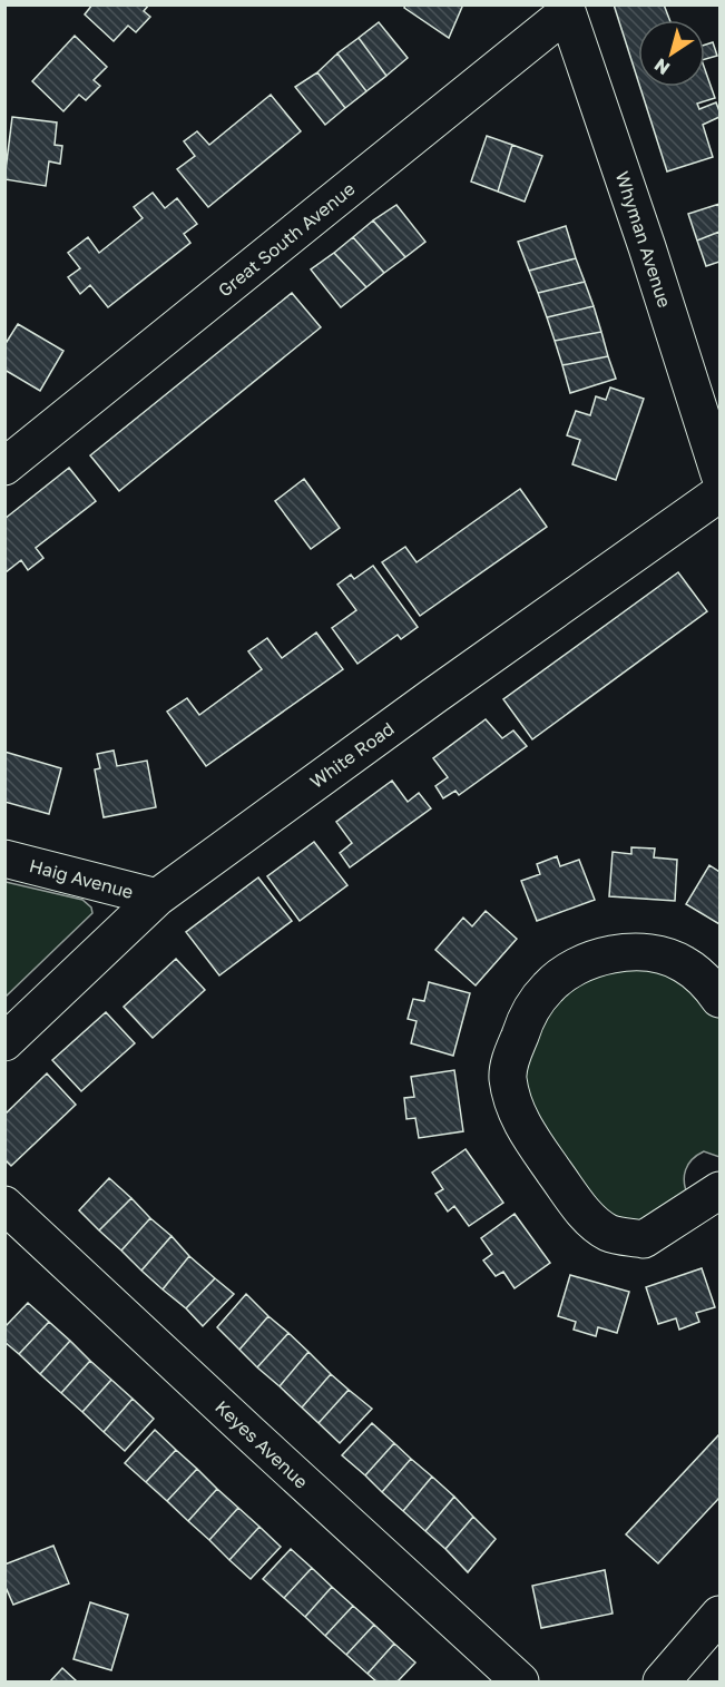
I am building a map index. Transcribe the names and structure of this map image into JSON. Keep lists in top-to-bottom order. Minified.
{"streets":{"street":["Great South Avenue","Whyman Avenue","White Road","Haig Avenue","Keyes Avenue"]},"crossings":[["Great South Avenue","Whyman Avenue"],["White Road","Haig Avenue"]],"north":"bottom left"}
